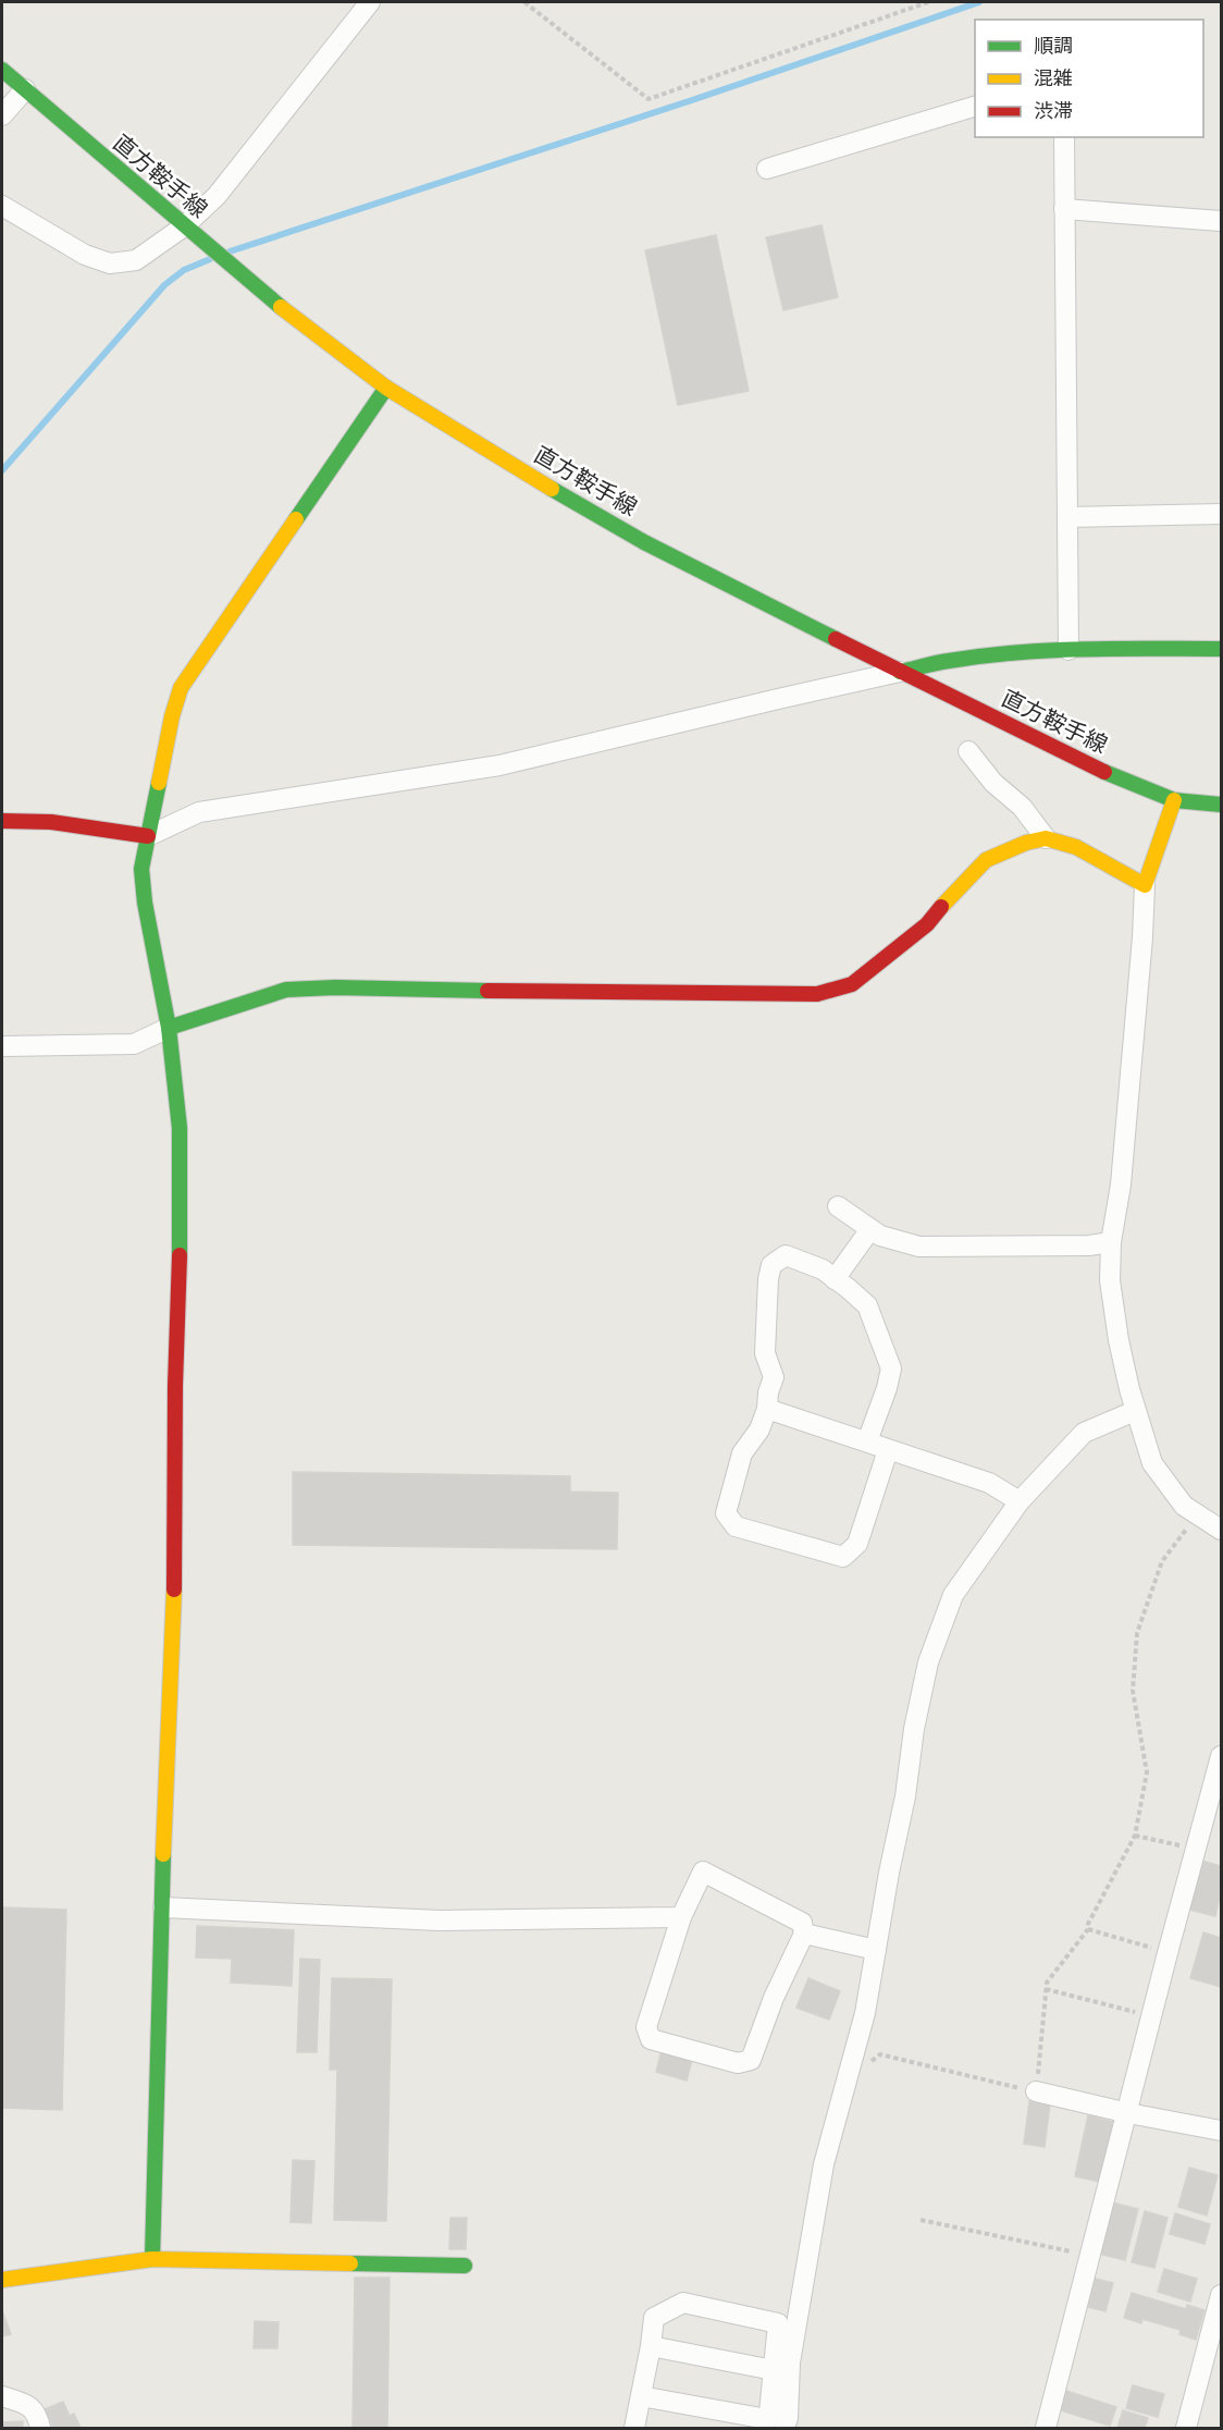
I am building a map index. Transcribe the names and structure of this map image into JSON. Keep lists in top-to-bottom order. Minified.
{"streets":{"street":["直方鞍手線"]},"legend":["順調","混雑","渋滞"]}
